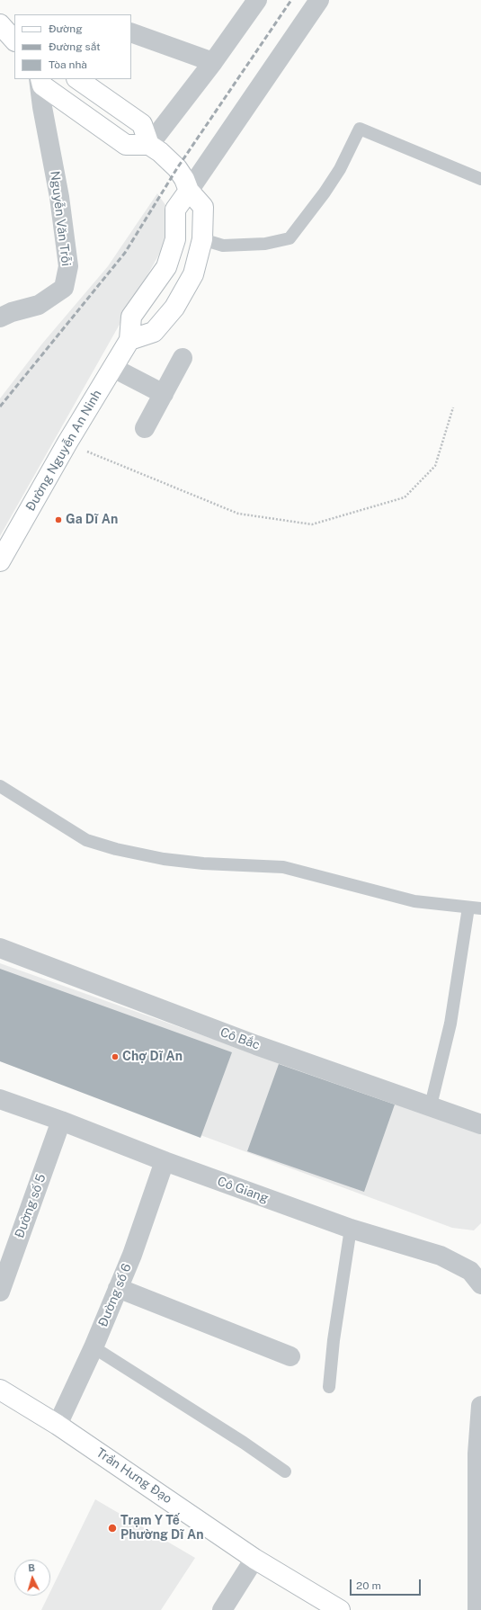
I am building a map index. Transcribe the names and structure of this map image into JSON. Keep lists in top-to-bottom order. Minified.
{"streets":{"main road":["Đường Nguyễn An Ninh","Trần Hưng Đạo"],"street":["Nguyễn Văn Trỗi","Cô Bắc","Cô Giang","Đường số 5","Đường số 6"]},"crossings":[["Cô Giang","Đường số 5"],["Cô Giang","Đường số 6"],["Đường số 6","Trần Hưng Đạo"]],"places":["Ga Dĩ An","Chợ Dĩ An","Trạm Y Tế Phường Dĩ An"],"legend":["Đường","Đường sắt","Tòa nhà"],"scale_bar":"20 m","north":"top"}
